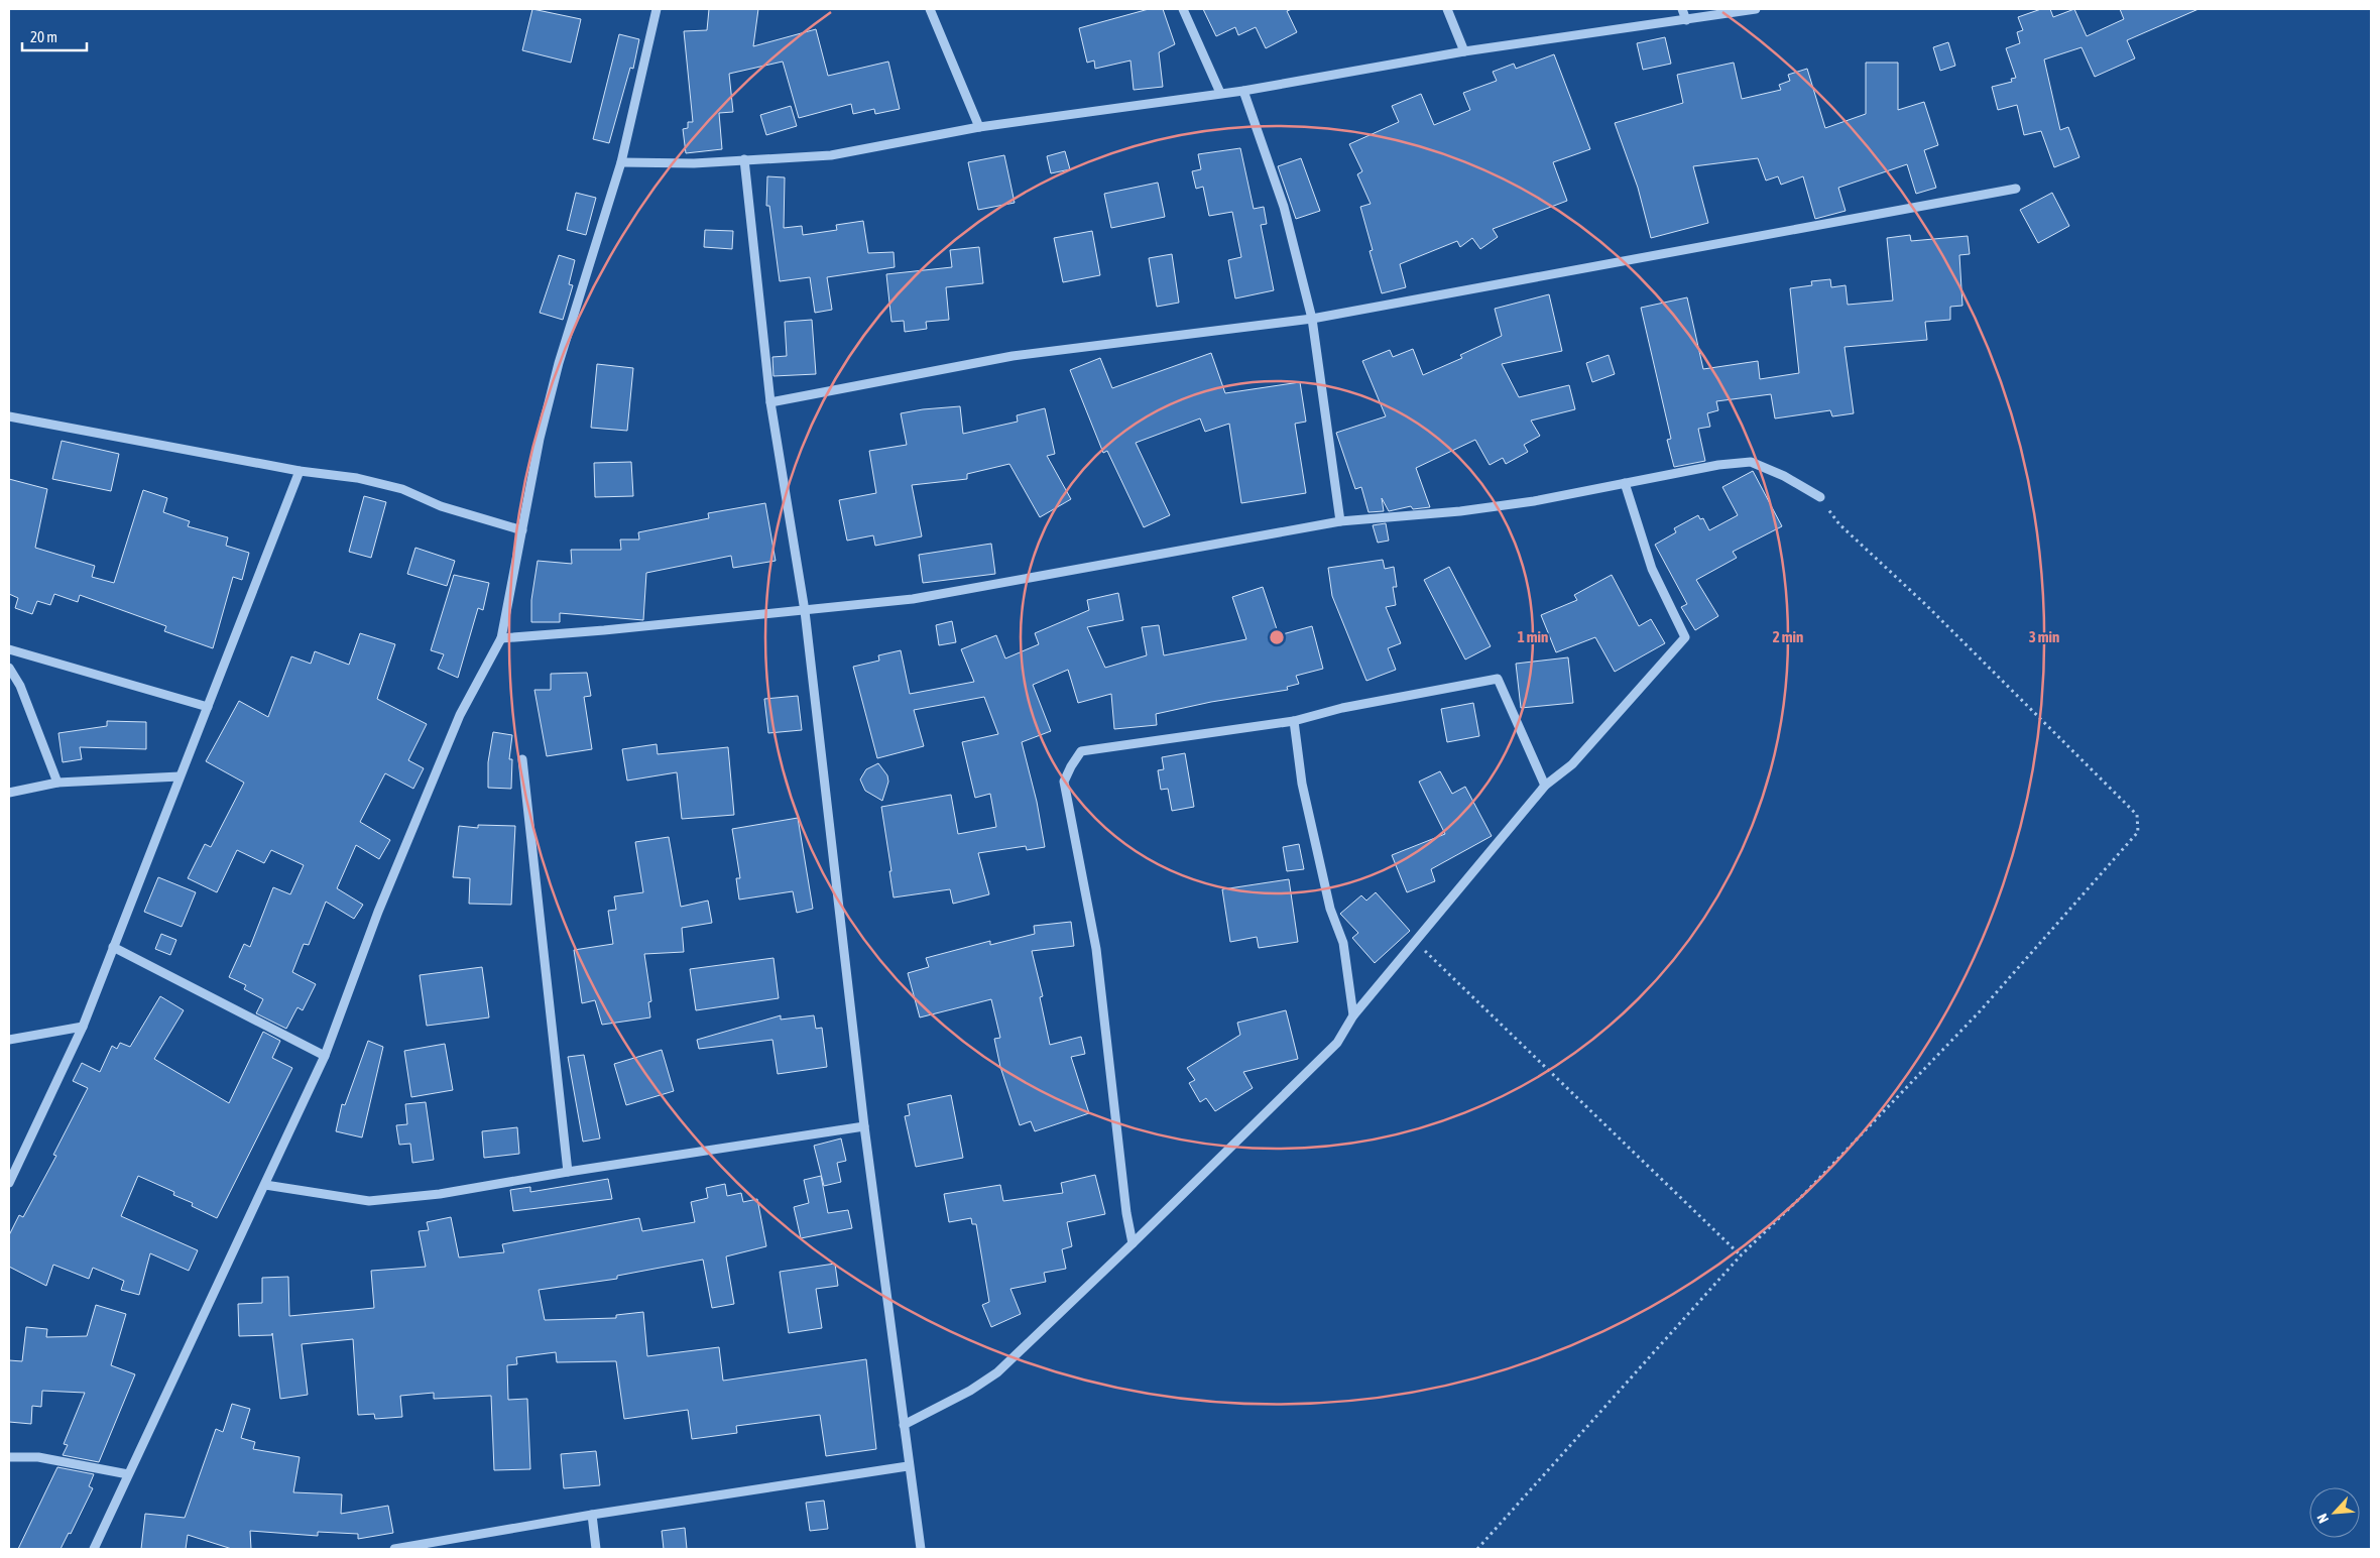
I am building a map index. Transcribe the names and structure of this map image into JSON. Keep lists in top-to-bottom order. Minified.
{"scale_bar":"20 m","north":"bottom left","rings":["1 min","2 min","3 min"]}
